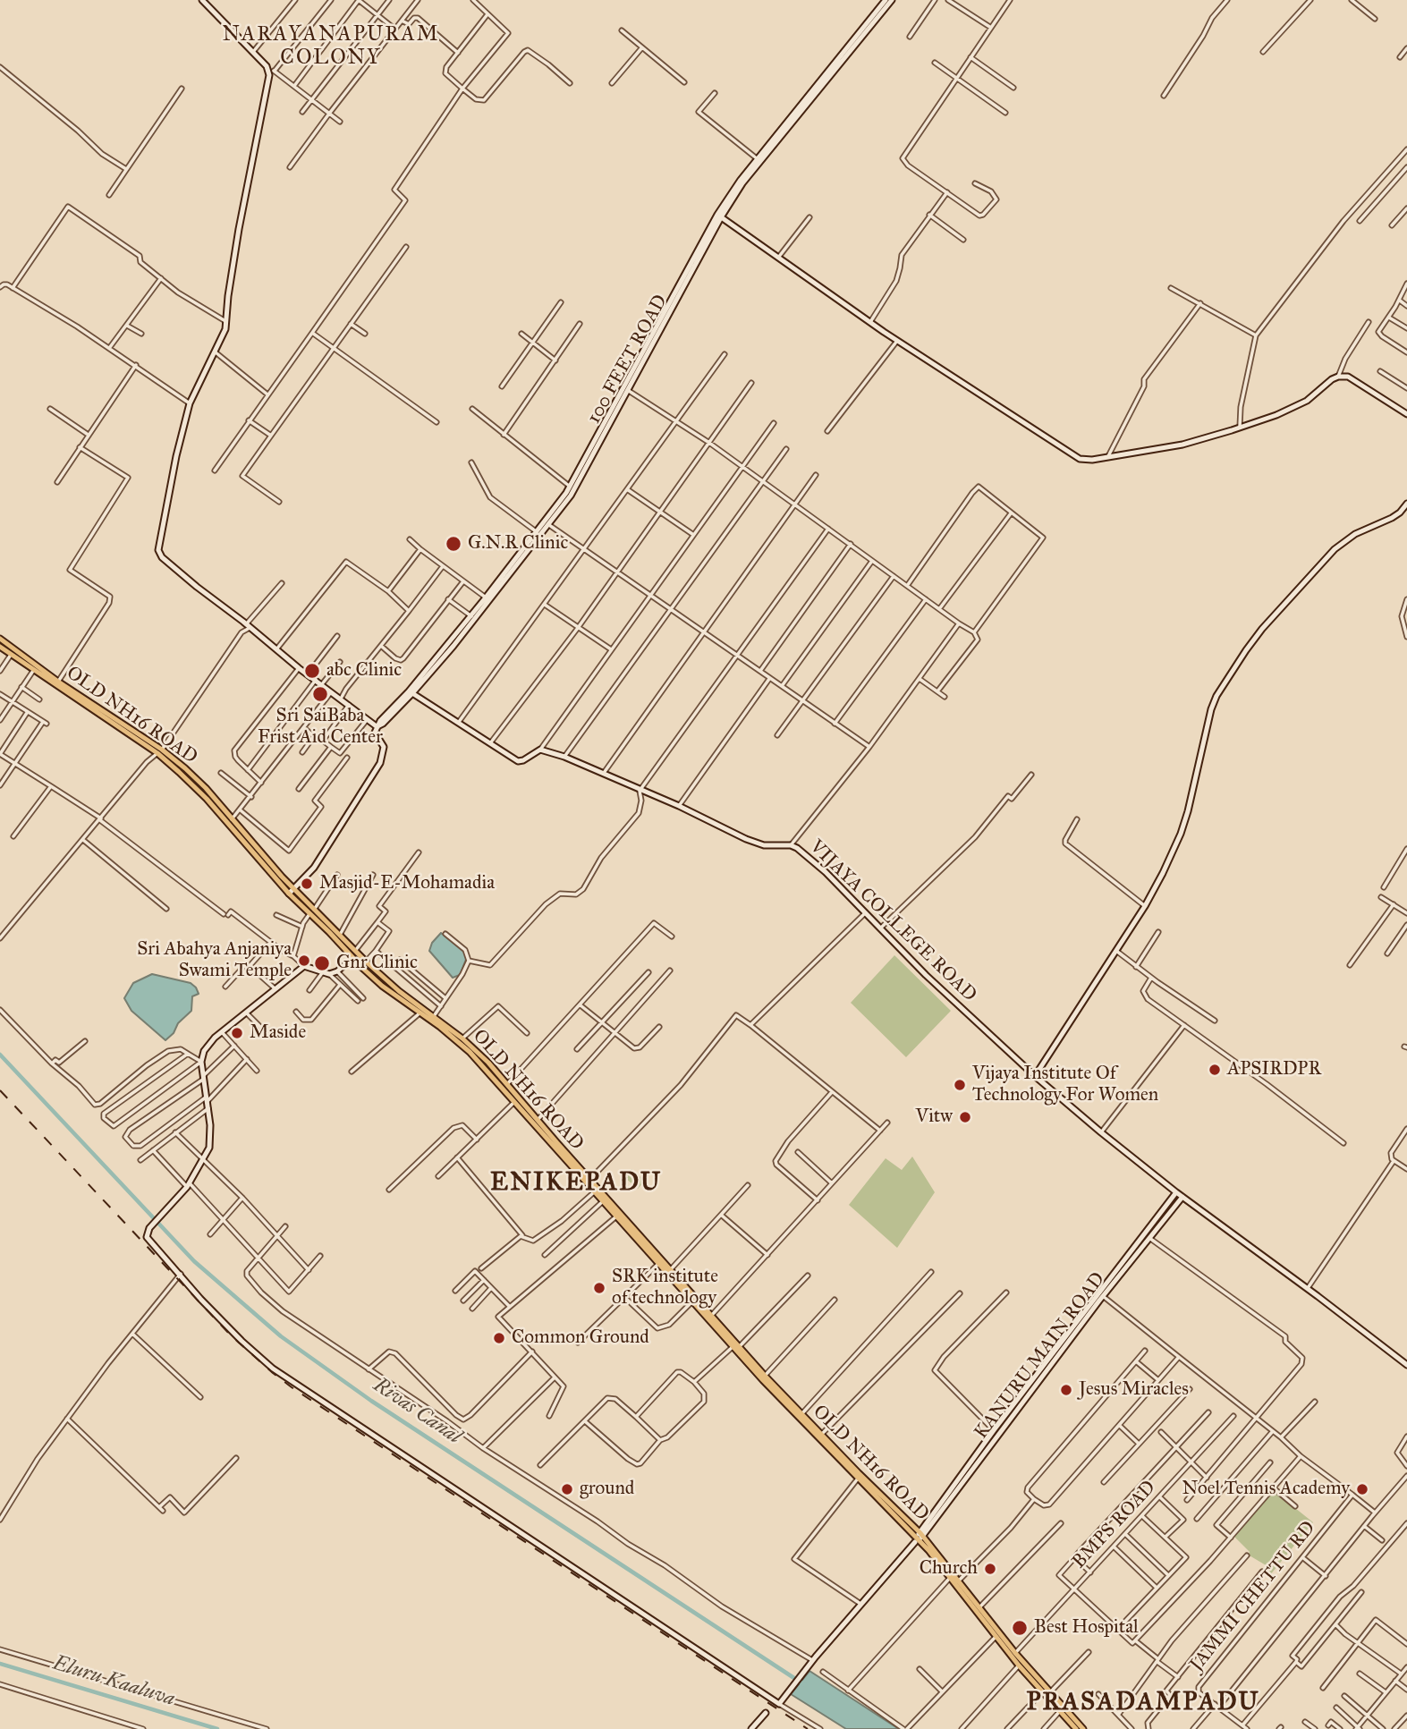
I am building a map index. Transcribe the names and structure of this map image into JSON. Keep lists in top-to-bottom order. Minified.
{"streets":{"main road":["OLD NH16 ROAD"],"street":["100 FEET ROAD","VIJAYA COLLEGE ROAD","KANURU MAIN ROAD","BMPS ROAD","JAMMI CHETTU RD"]},"crossings":[["OLD NH16 ROAD","KANURU MAIN ROAD"],["OLD NH16 ROAD","BMPS ROAD"]],"districts":["NARAYANAPURAM COLONY","ENIKEPADU","PRASADAMPADU"],"water":["Rivas Canal","Eluru Kaaluva"],"places":["G.N.R Clinic","abc Clinic","Sri SaiBaba Frist Aid Center","Masjid-E-Mohamadia","Sri Abahya Anjaniya Swami Temple","Gnr Clinic","Maside","APSIRDPR","Vijaya Institute Of Technology For Women","Vitw","SRK institute of technology","Common Ground","Jesus Miracles","ground","Noel Tennis Academy","Church","Best Hospital"]}
